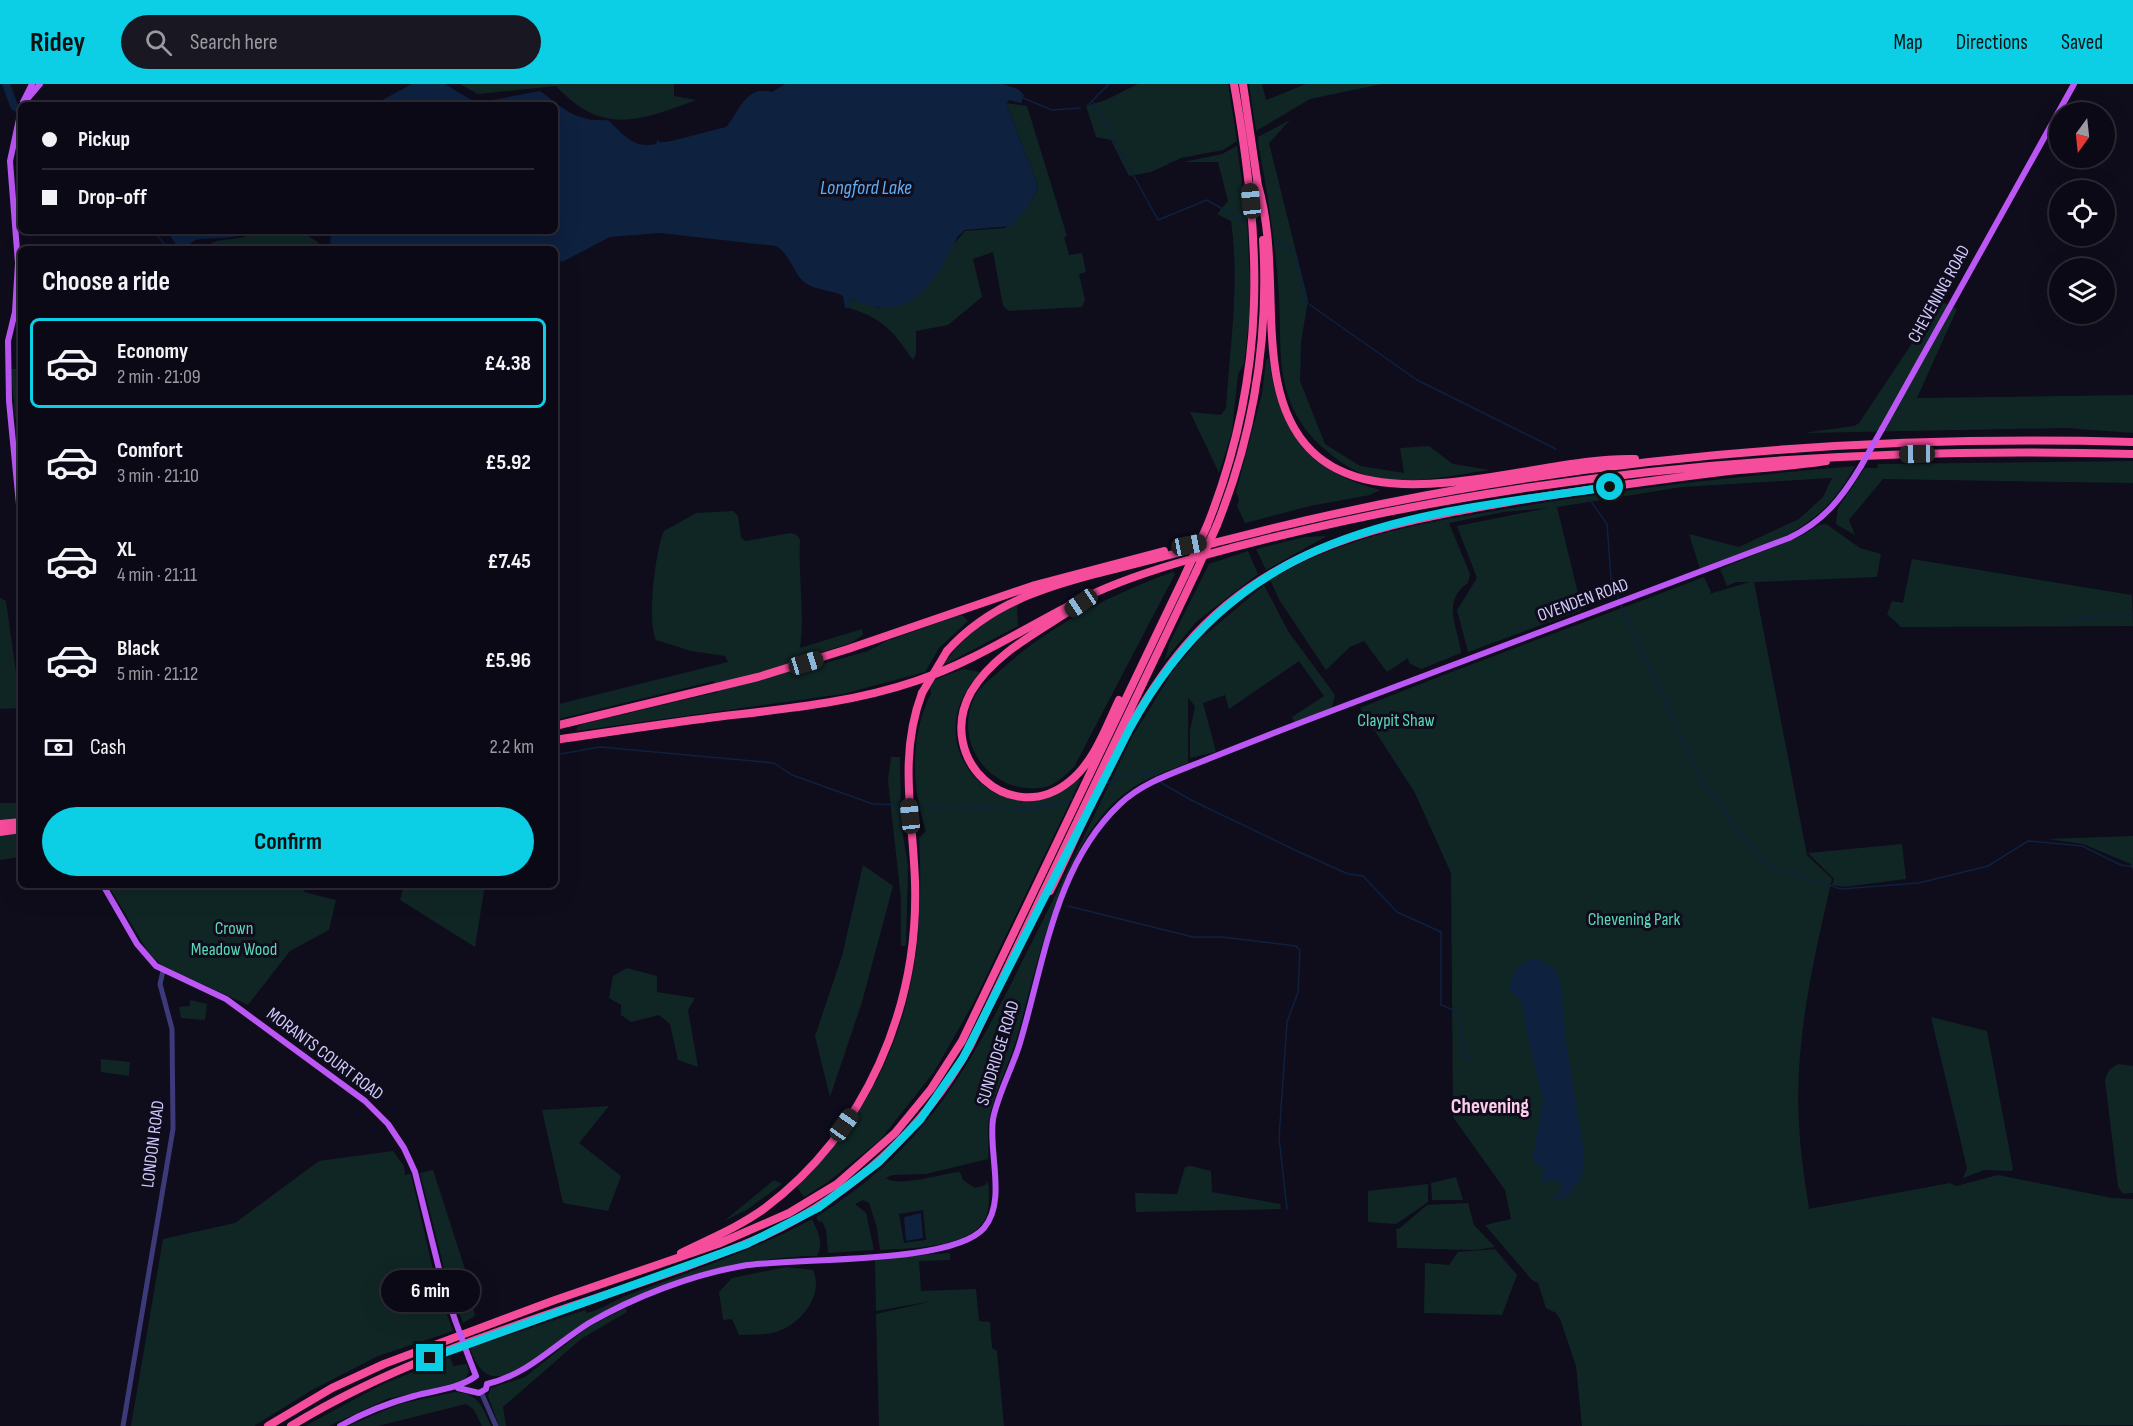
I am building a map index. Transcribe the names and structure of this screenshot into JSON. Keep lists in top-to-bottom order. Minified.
{"streets":{"main road":["CHEVENING ROAD","OVENDEN ROAD","SUNDRIDGE ROAD","MORANTS COURT ROAD"],"street":["LONDON ROAD"]},"crossings":[["CHEVENING ROAD","OVENDEN ROAD"],["OVENDEN ROAD","SUNDRIDGE ROAD"],["MORANTS COURT ROAD","LONDON ROAD"]],"districts":["Chevening"],"water":["Longford Lake"],"parks":["Claypit Shaw","Chevening Park","Crown Meadow Wood"],"north":"bottom","page":{"header":"Ridey","search":"Search here","nav":["Map","Directions","Saved"],"banner":["Pickup","Drop-off"],"heading":"Choose a ride","list":[{"name":"Economy","note":"2 min · 21:09","value":"£4.38"},{"name":"Comfort","note":"3 min · 21:10","value":"£5.92"},{"name":"XL","note":"4 min · 21:11","value":"£7.45"},{"name":"Black","note":"5 min · 21:12","value":"£5.96"}],"pay":["Cash","2.2 km"],"buttons":"Confirm","bubble":"6 min"}}
